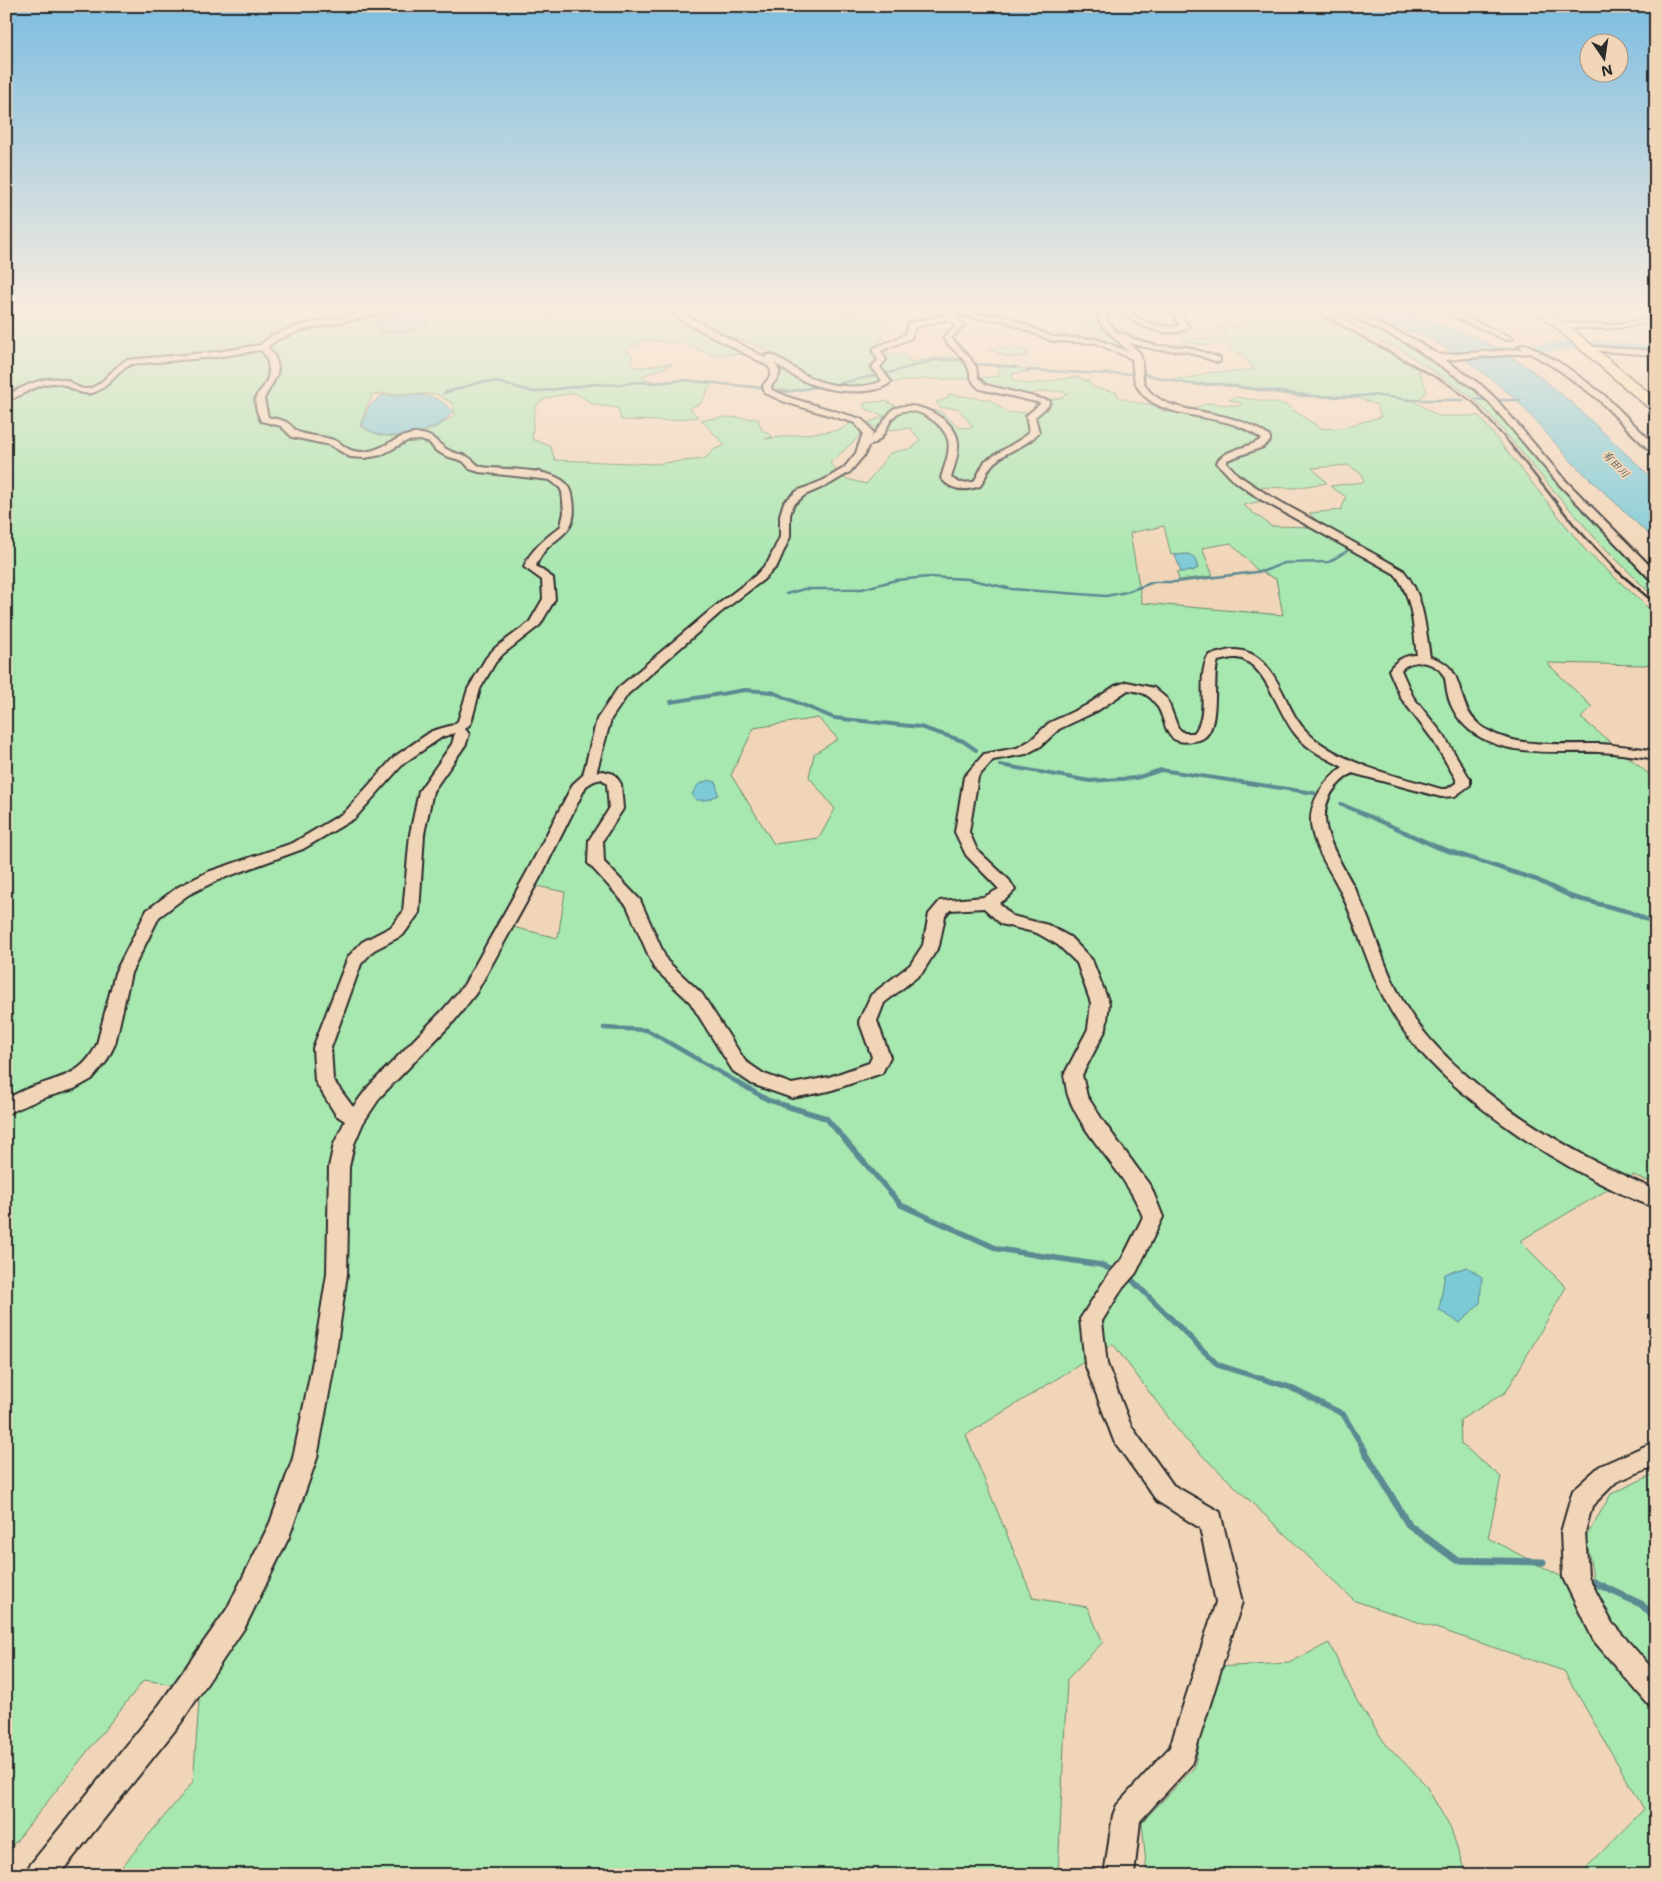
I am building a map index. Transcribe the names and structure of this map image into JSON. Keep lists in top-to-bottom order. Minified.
{"water":["有田川"],"north":"bottom"}
